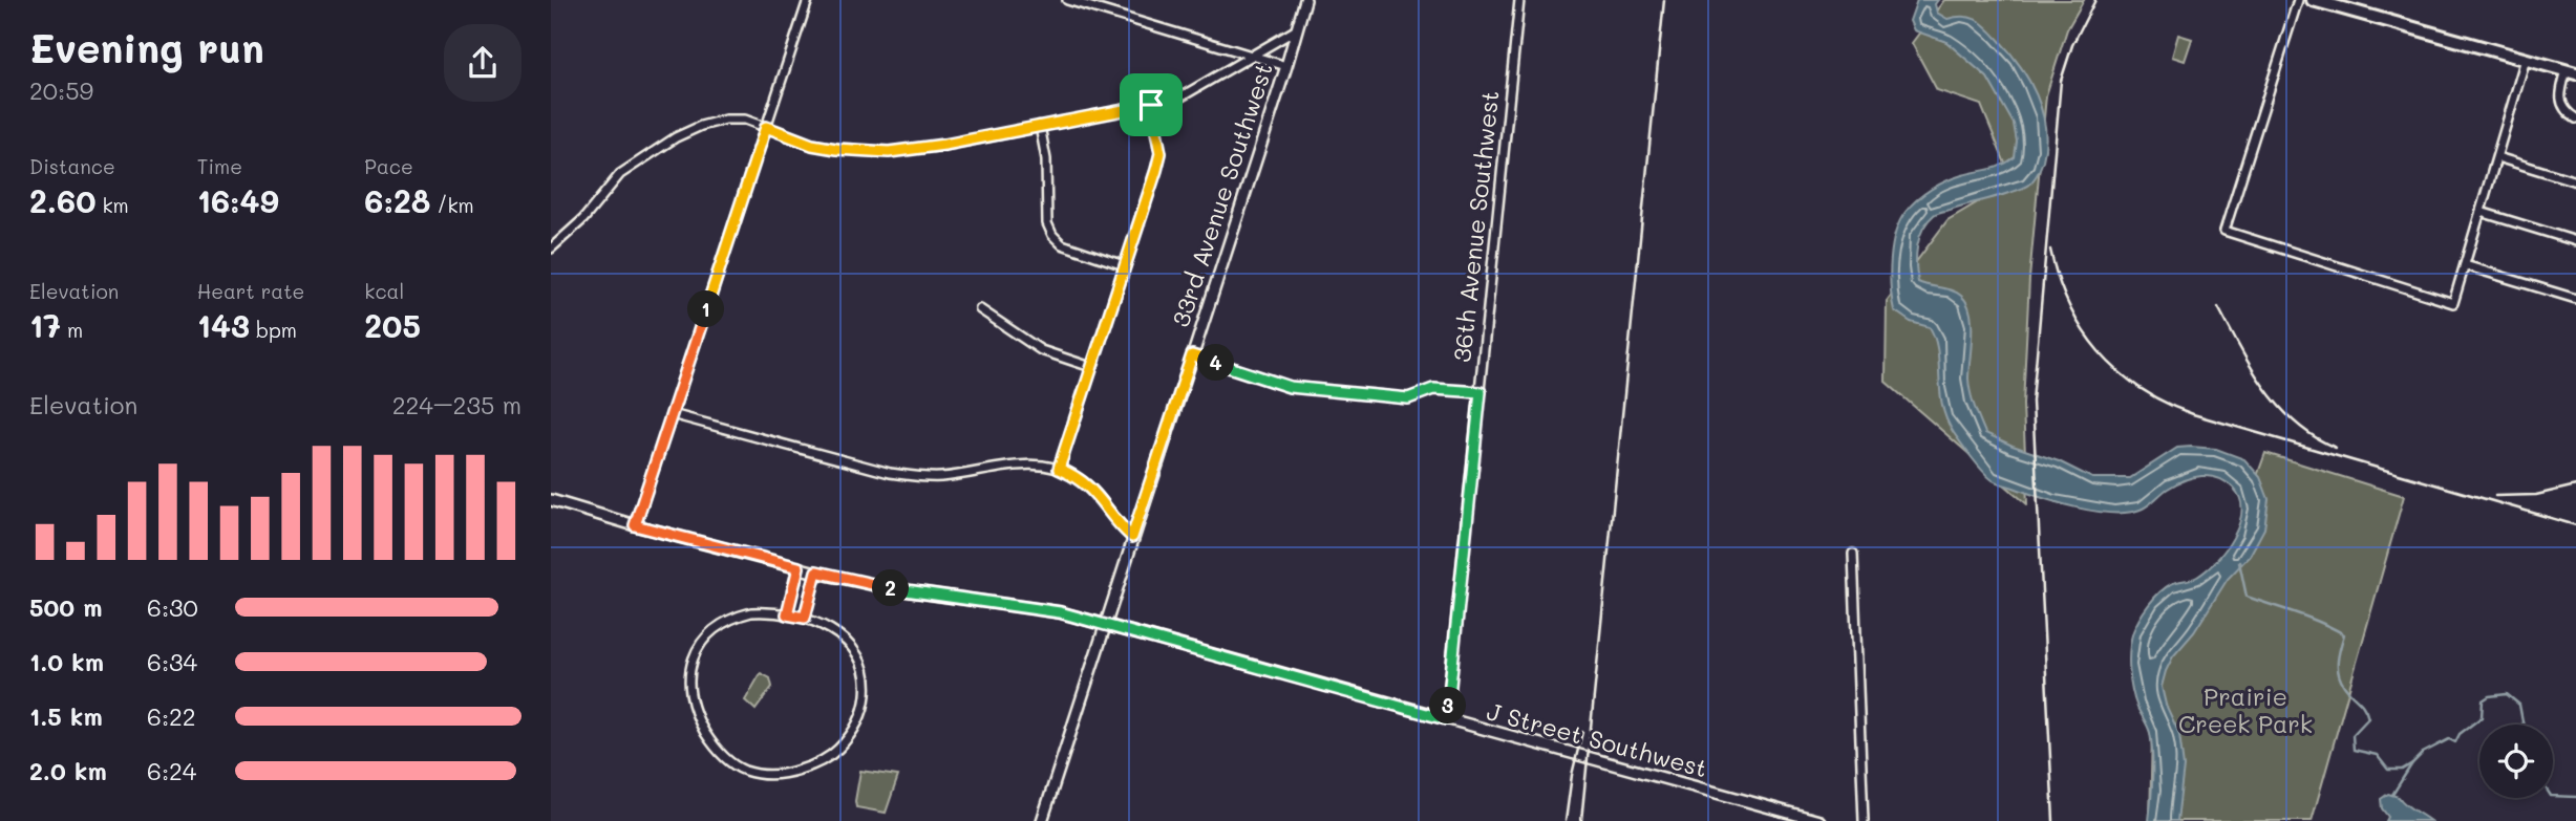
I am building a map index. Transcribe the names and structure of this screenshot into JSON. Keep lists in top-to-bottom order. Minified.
{"streets":{"street":["33rd Avenue Southwest","36th Avenue Southwest","J Street Southwest"]},"crossings":[["33rd Avenue Southwest","J Street Southwest"],["36th Avenue Southwest","J Street Southwest"]],"parks":["Prairie Creek Park"],"page":{"heading":["Evening run","20:59"],"stats":[["Distance","2.60 km"],["Time","16:49"],["Pace","6:28 /km"],["Elevation","17 m"],["Heart rate","143 bpm"],["kcal","205"]],"pins":["1","4","2","3"],"chart":["Elevation","224–235 m"],"list":[{"name":"500 m","note":"6:30"},{"name":"1.0 km","note":"6:34"},{"name":"1.5 km","note":"6:22"},{"name":"2.0 km","note":"6:24"}]}}
